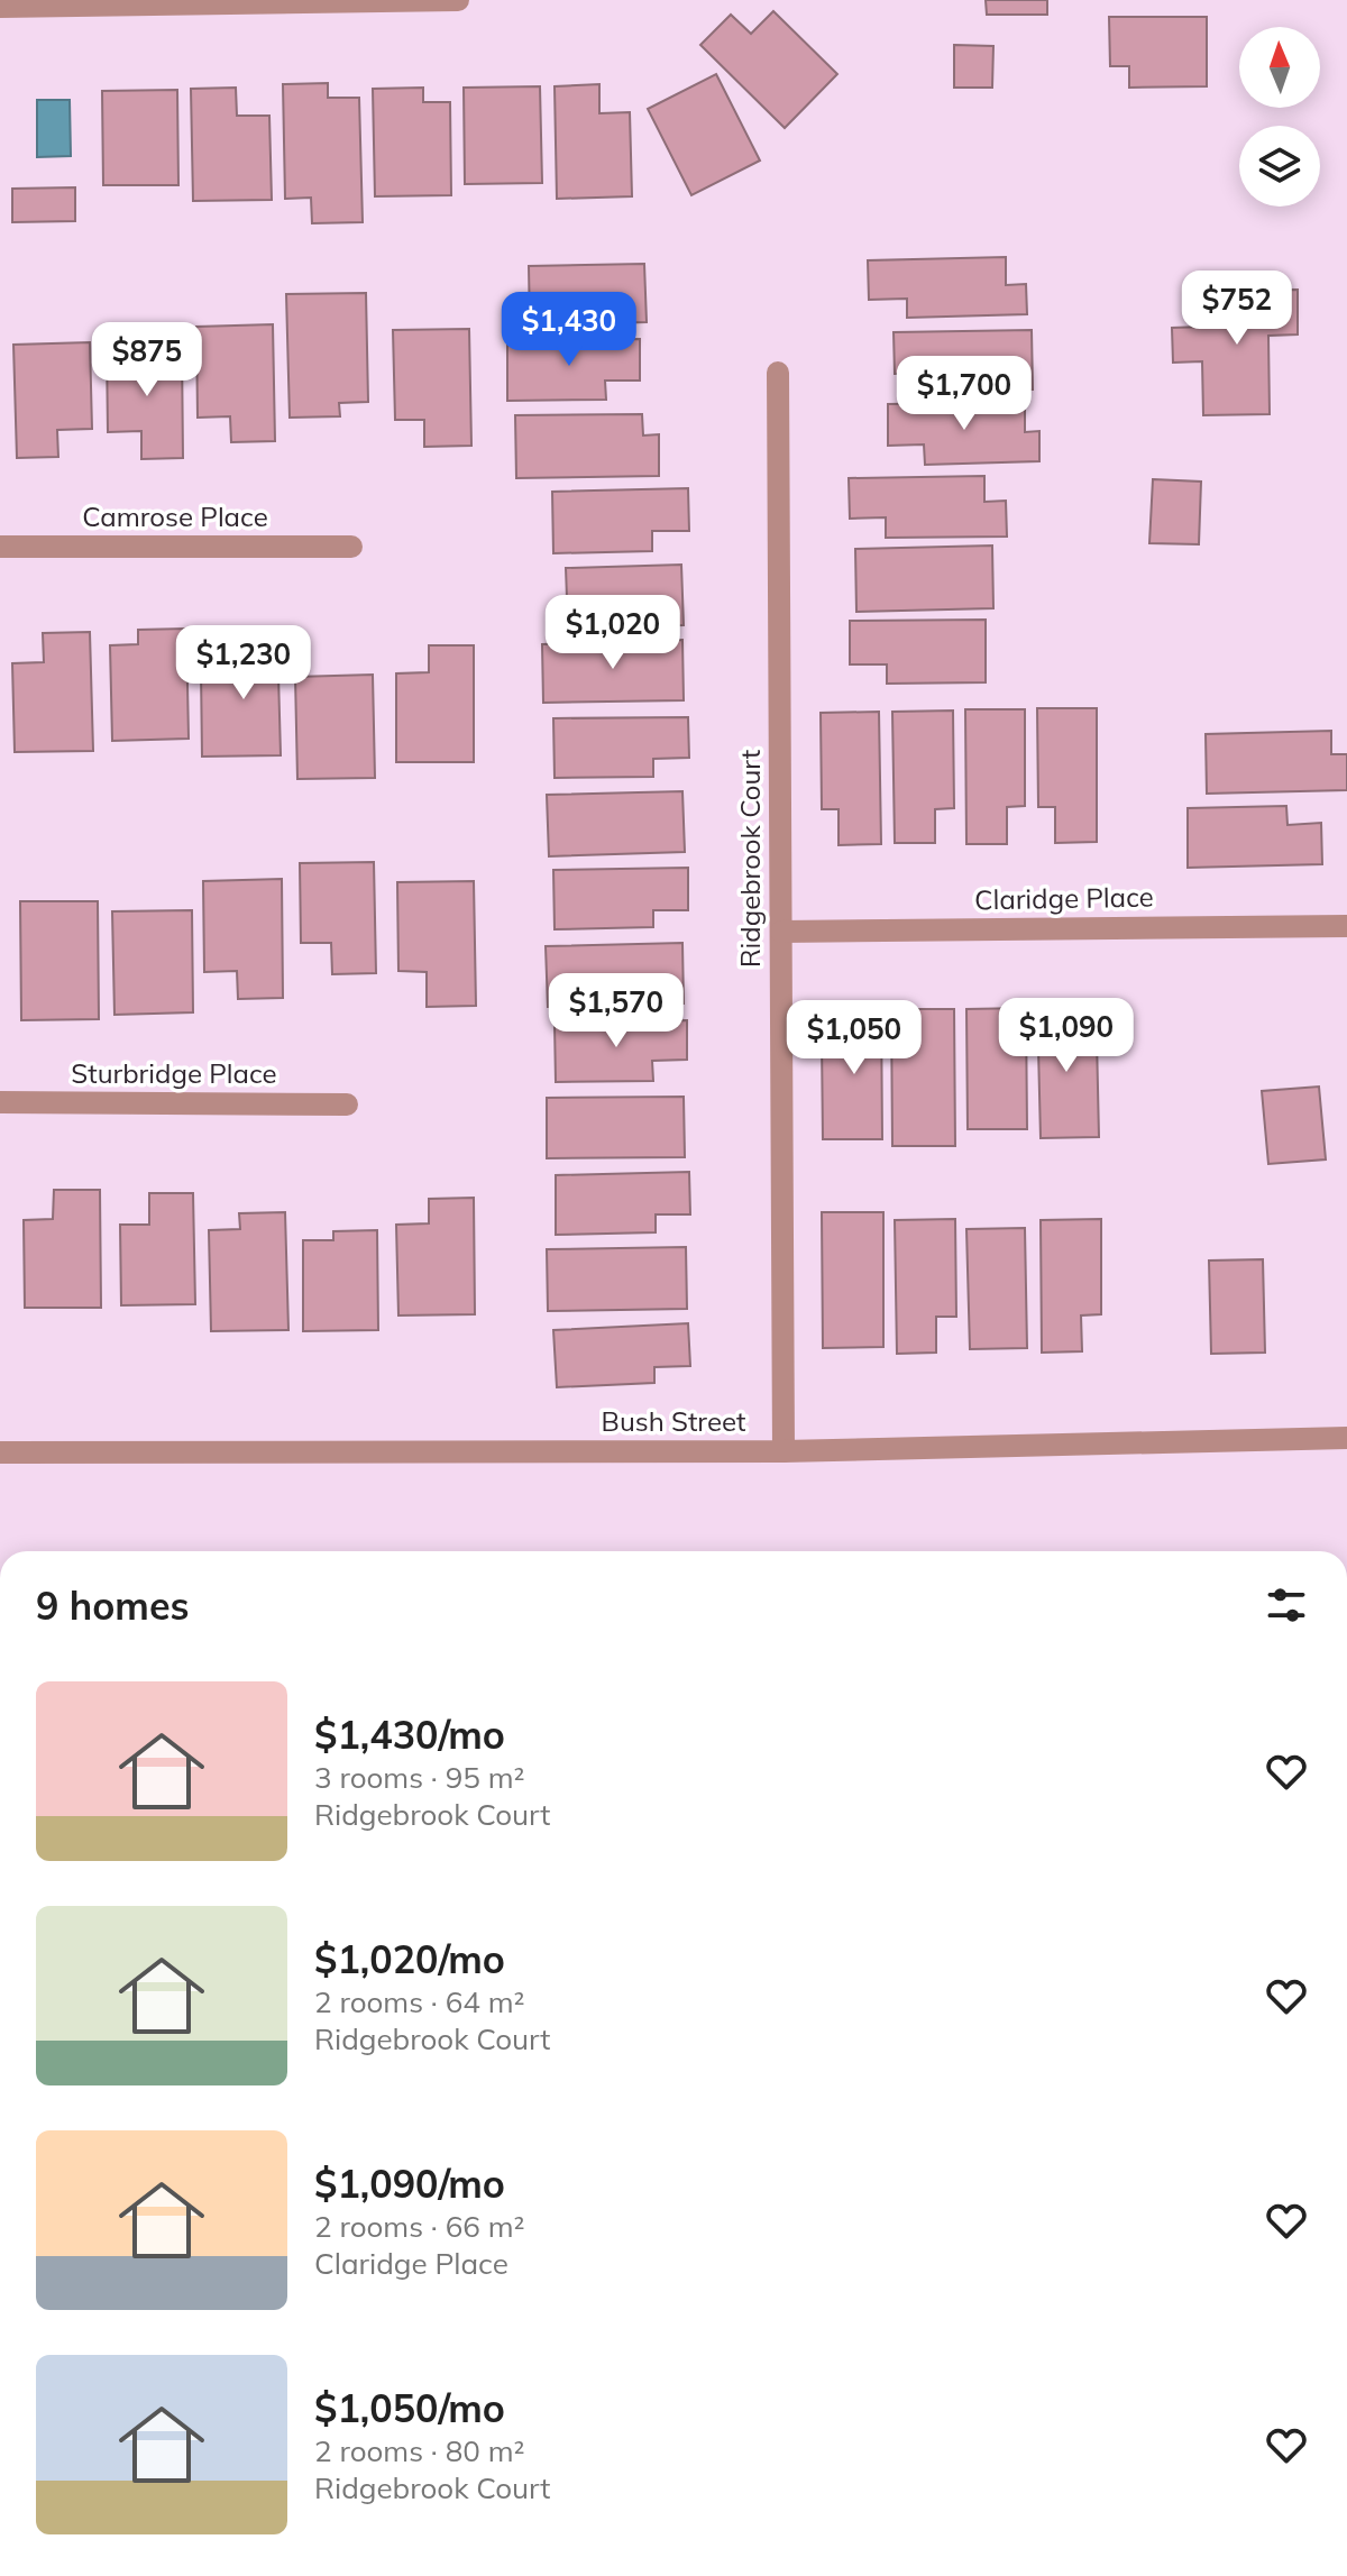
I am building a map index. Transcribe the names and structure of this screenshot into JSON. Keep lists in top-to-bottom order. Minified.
{"streets":{"street":["Camrose Place","Ridgebrook Court","Claridge Place","Sturbridge Place","Bush Street"]},"crossings":[["Ridgebrook Court","Claridge Place"],["Ridgebrook Court","Bush Street"]],"north":"top","page":{"price":["$752","$1,430","$875","$1,700","$1,020","$1,230","$1,570","$1,090","$1,050"],"heading":"9 homes","list":[{"name":"$1,430/mo","note":"3 rooms · 95 m² · Ridgebrook Court"},{"name":"$1,020/mo","note":"2 rooms · 64 m² · Ridgebrook Court"},{"name":"$1,090/mo","note":"2 rooms · 66 m² · Claridge Place"},{"name":"$1,050/mo","note":"2 rooms · 80 m² · Ridgebrook Court"}]}}
